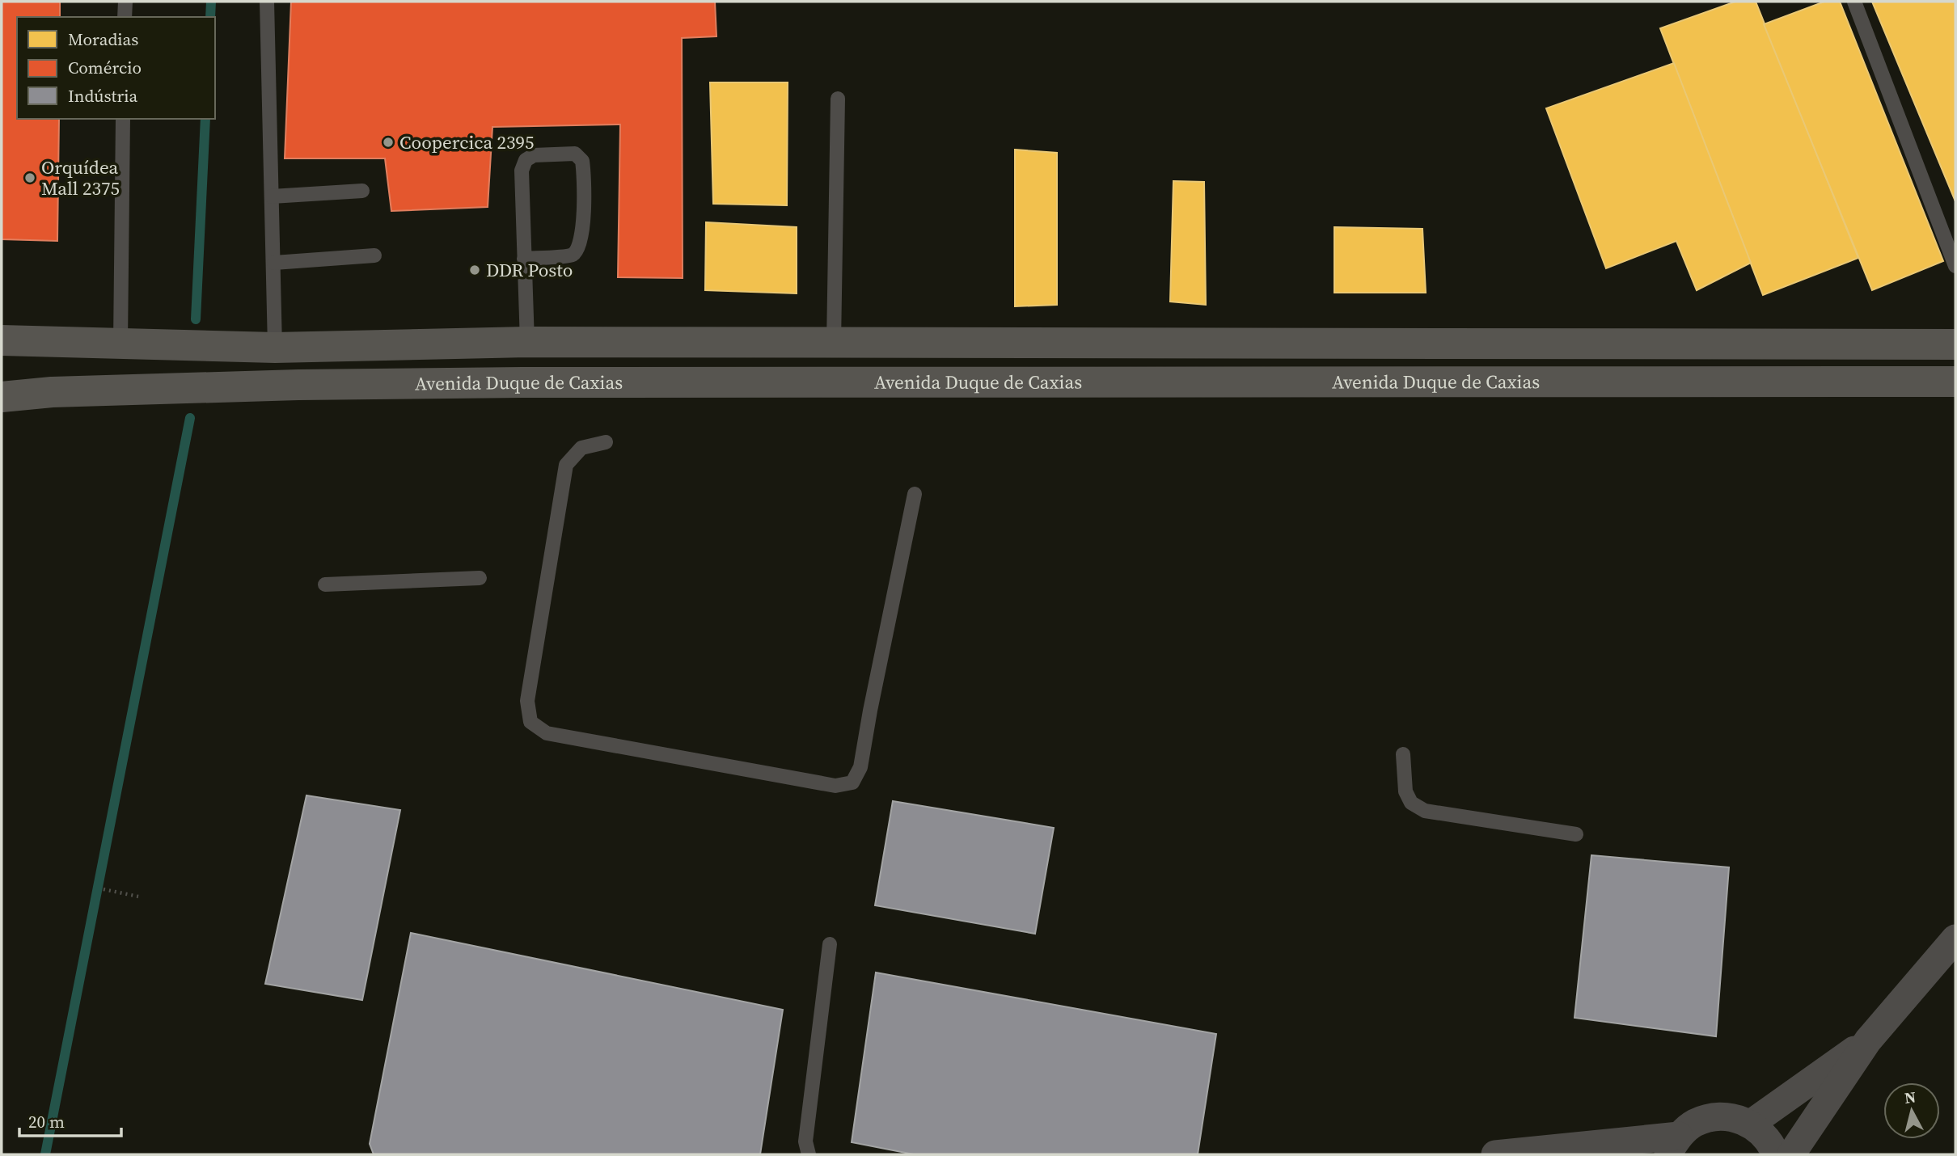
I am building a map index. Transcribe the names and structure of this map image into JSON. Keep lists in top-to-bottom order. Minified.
{"streets":{"main road":["Avenida Duque de Caxias"]},"places":["Coopercica 2395","Orquídea Mall 2375","DDR Posto"],"legend":["Moradias","Comércio","Indústria"],"scale_bar":"20 m","north":"top"}
